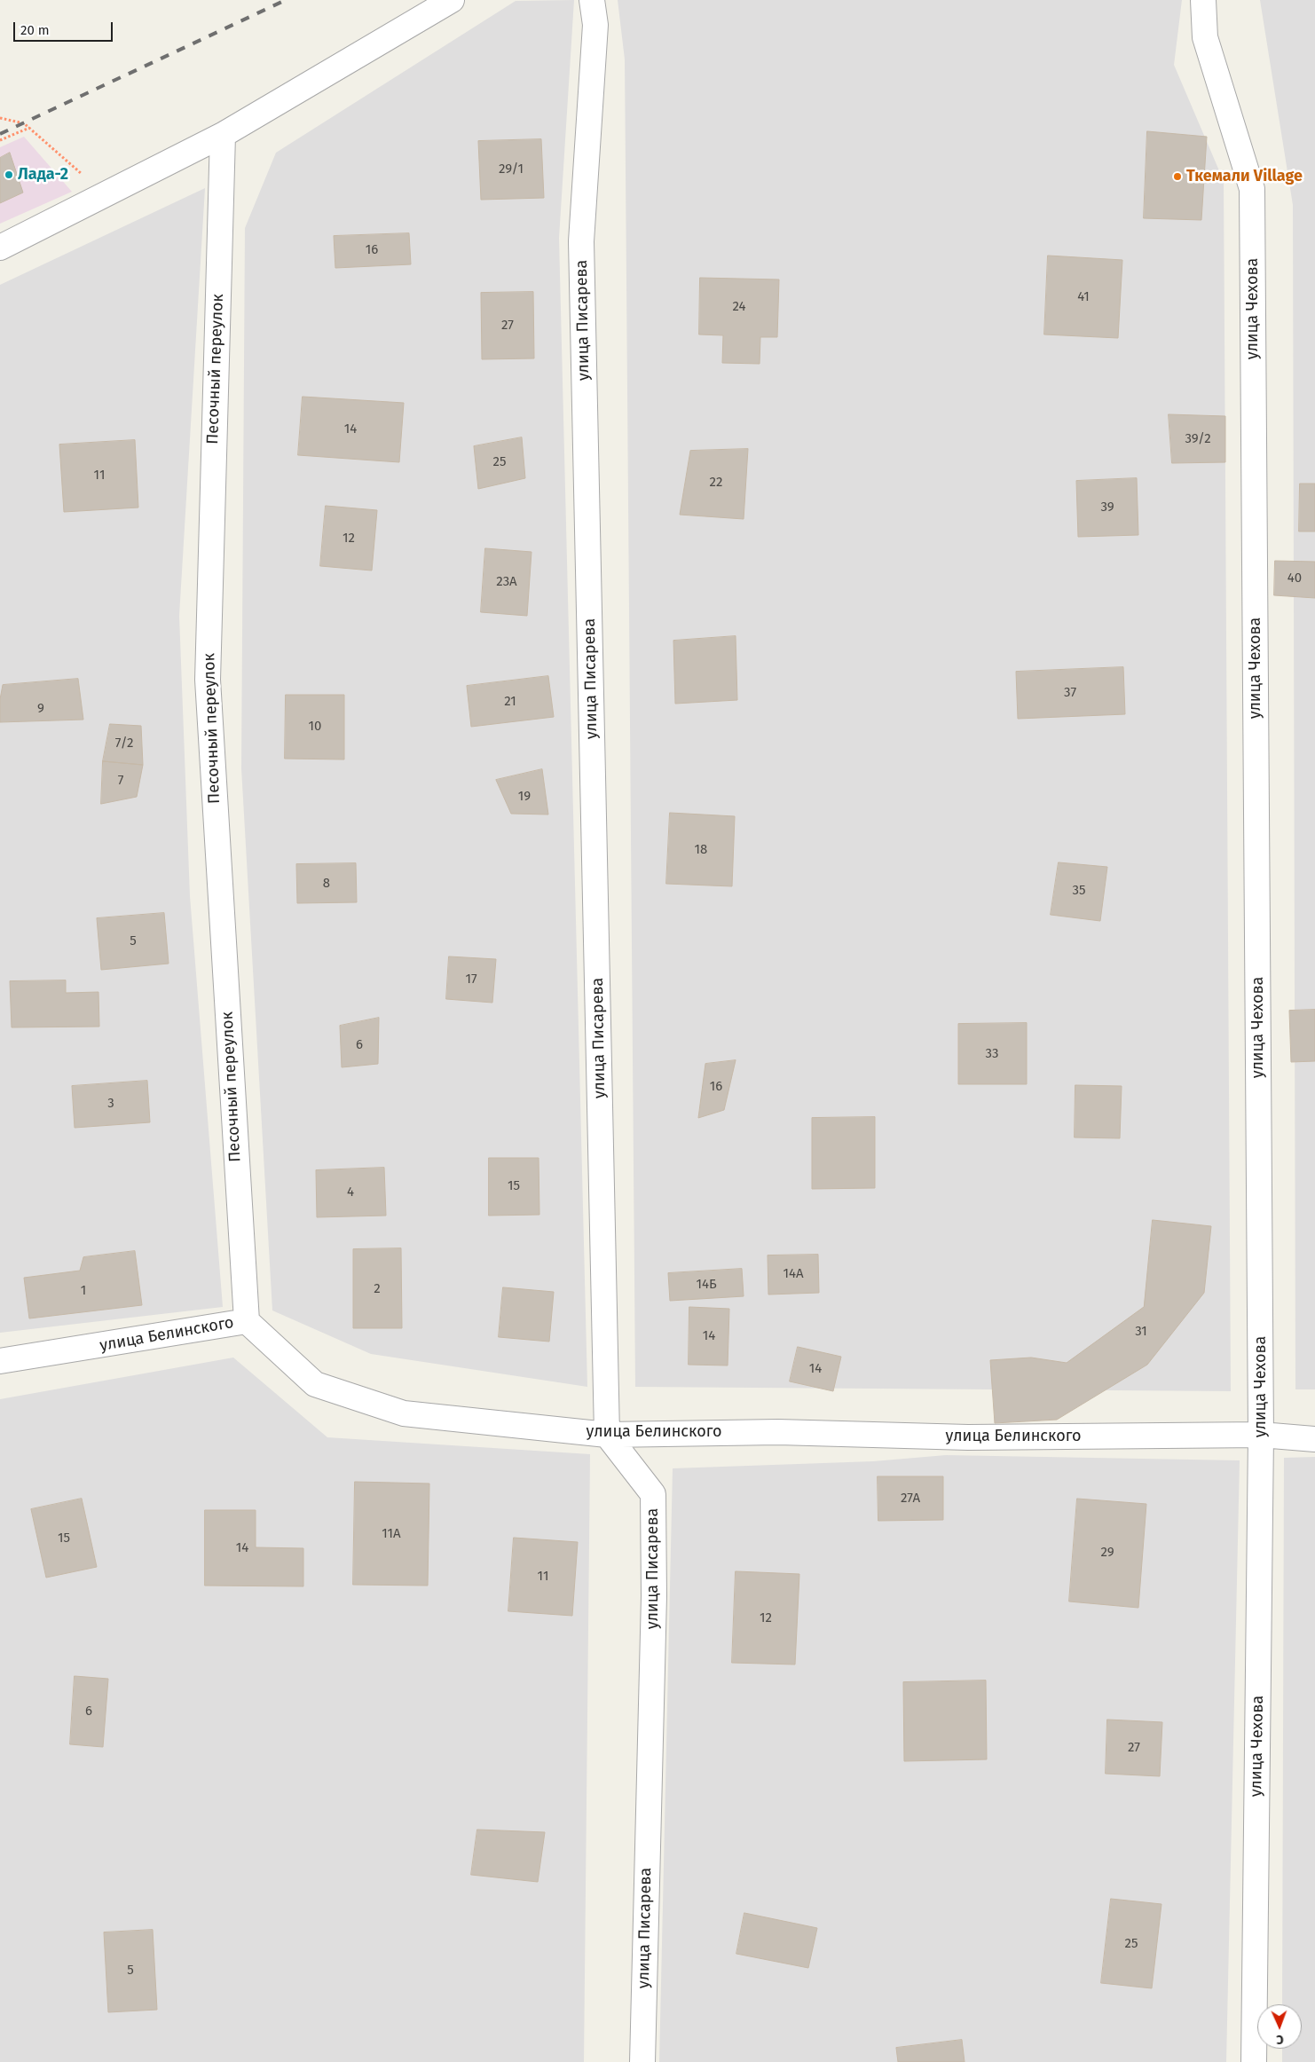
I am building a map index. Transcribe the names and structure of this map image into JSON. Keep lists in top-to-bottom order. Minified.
{"streets":{"street":["улица Чехова","улица Писарева","Песочный переулок","улица Белинского"]},"crossings":[["улица Чехова","улица Белинского"],["улица Писарева","улица Белинского"],["Песочный переулок","улица Белинского"]],"places":["Лада-2","Ткемали Village"],"house_numbers":["29/1","16","41","24","27","14","39/2","25","11","22","39","12","40","23А","37","21","9","10","7/2","7","19","18","8","35","5","17","6","33","16","3","15","4","14А","14Б","2","1","31","14","14","27А","11А","15","14","29","11","12","6","27","25","5"],"scale_bar":"20 m","north":"bottom"}
